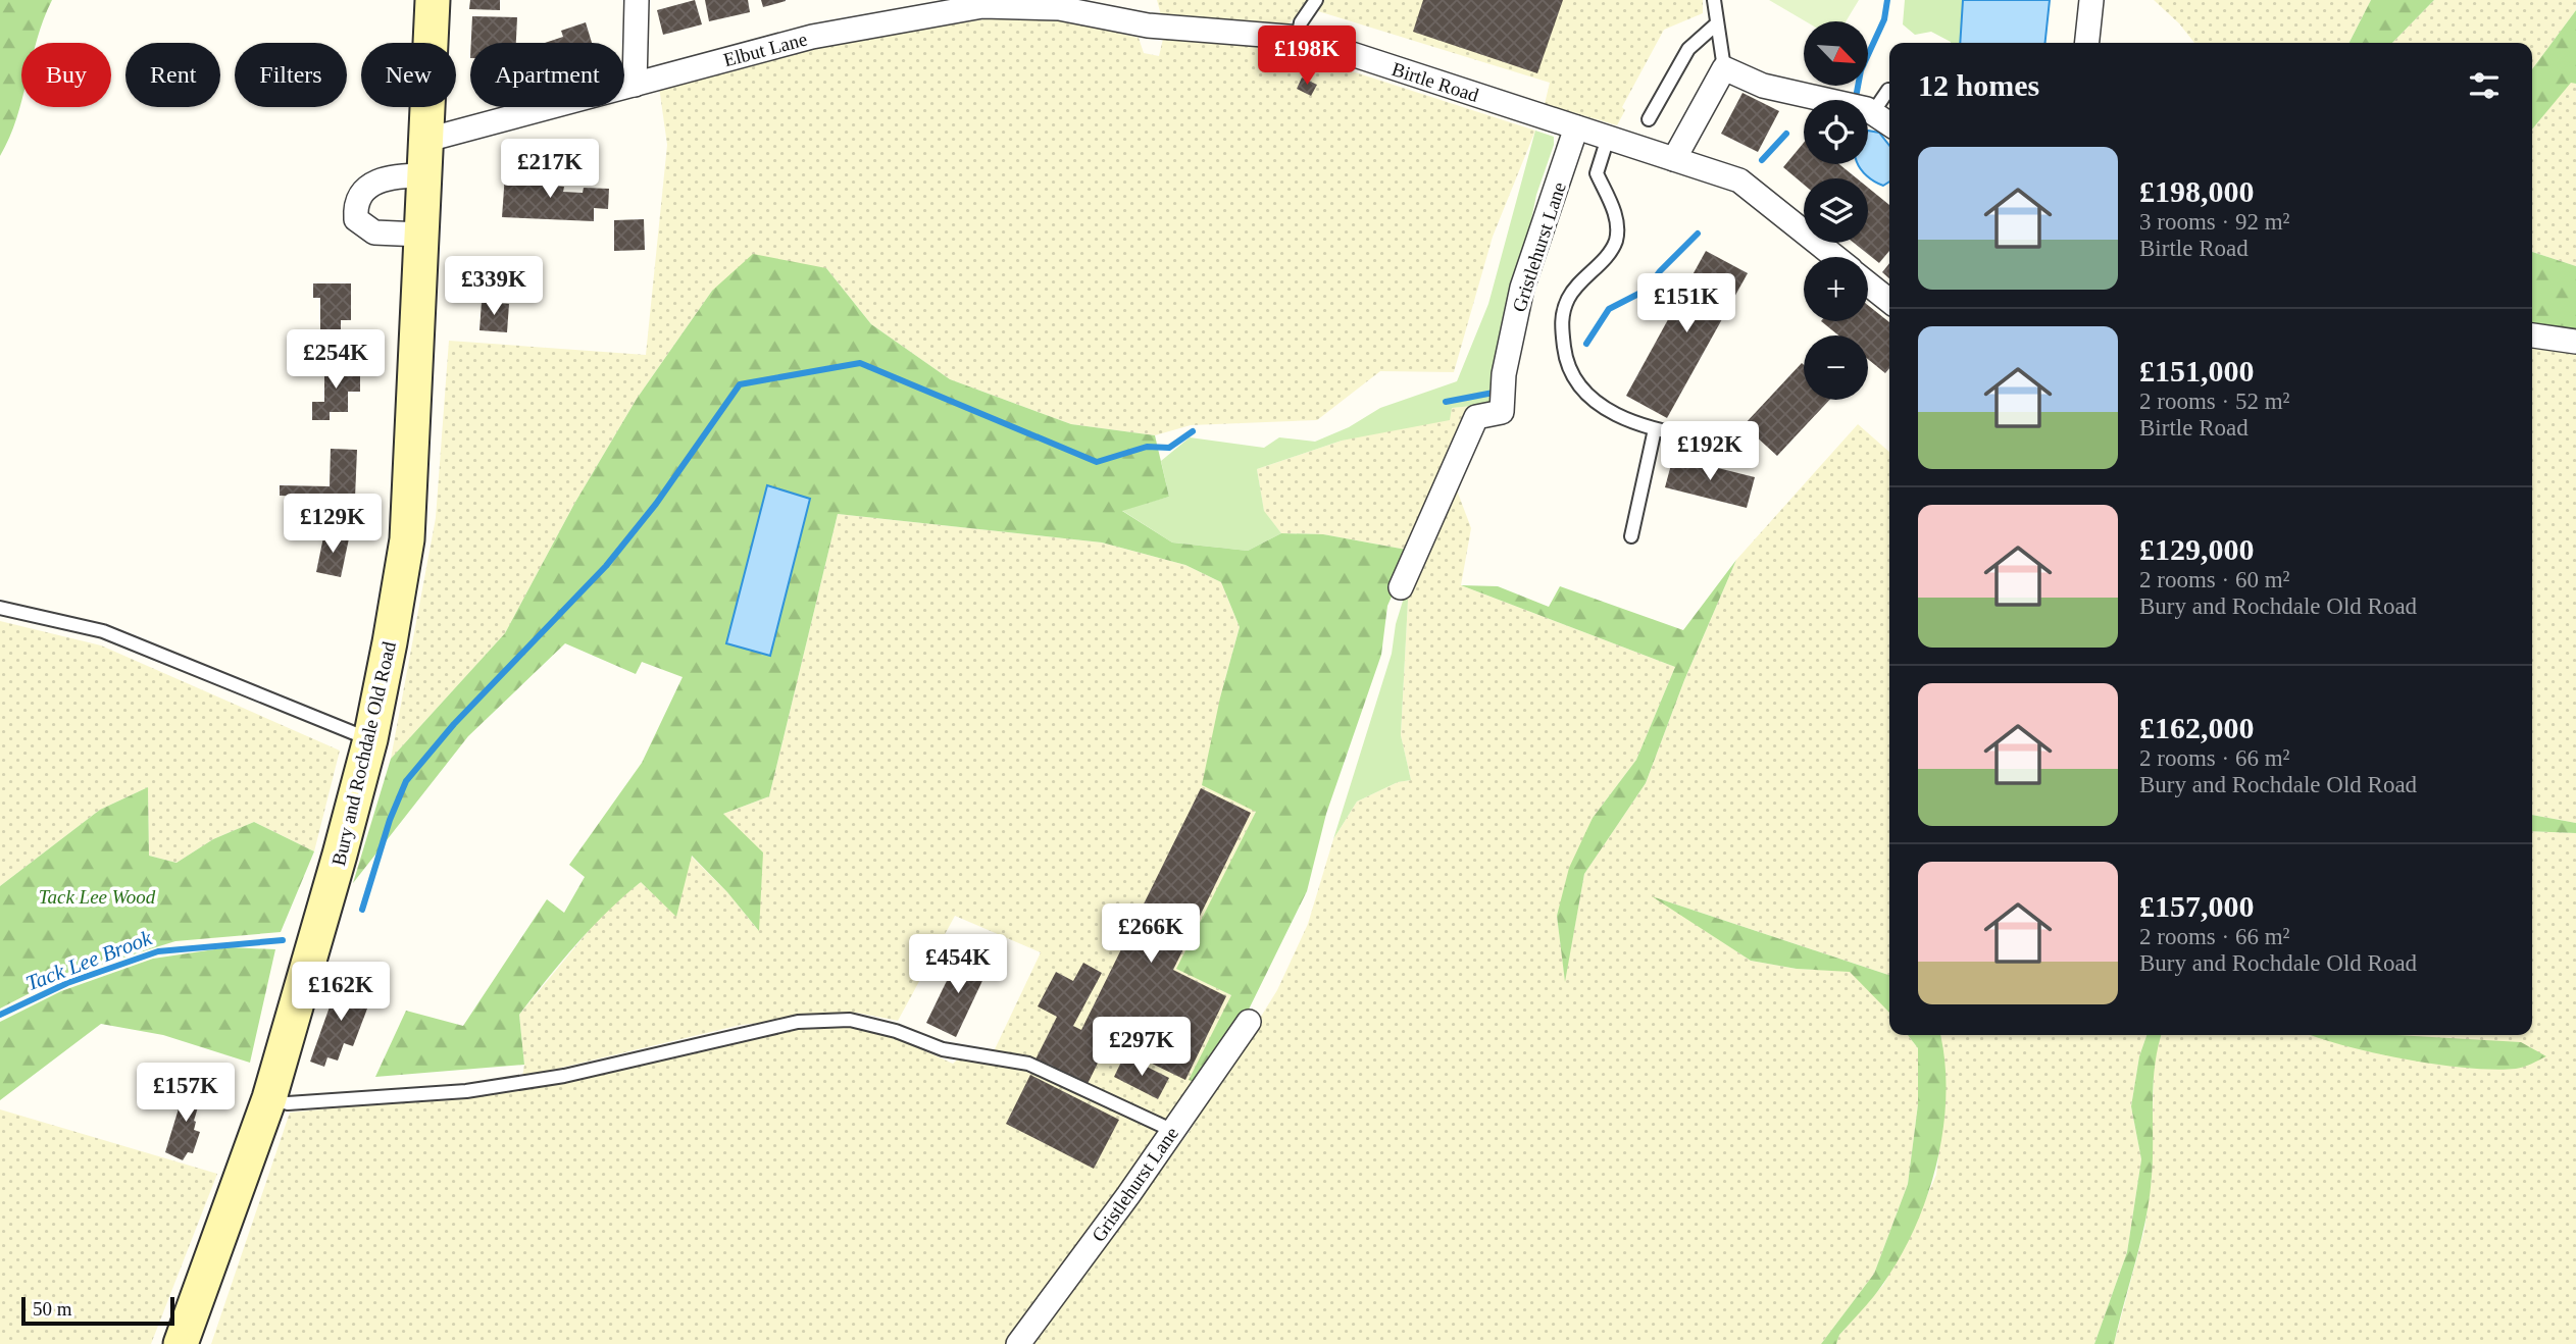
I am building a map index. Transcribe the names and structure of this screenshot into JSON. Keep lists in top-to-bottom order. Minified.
{"streets":{"main road":["Bury and Rochdale Old Road"],"street":["Elbut Lane","Birtle Road","Gristlehurst Lane"]},"crossings":[["Elbut Lane","Birtle Road"],["Elbut Lane","Bury and Rochdale Old Road"],["Birtle Road","Gristlehurst Lane"]],"water":["Tack Lee Brook"],"parks":["Tack Lee Wood"],"scale_bar":"50 m","north":"bottom right","page":{"map_buttons":["+","−"],"price":["£198K","£217K","£339K","£151K","£254K","£192K","£129K","£266K","£454K","£162K","£297K","£157K"],"chip":["Buy","Rent","Filters","New","Apartment"],"heading":"12 homes","list":[{"name":"£198,000","note":"3 rooms · 92 m² · Birtle Road"},{"name":"£151,000","note":"2 rooms · 52 m² · Birtle Road"},{"name":"£129,000","note":"2 rooms · 60 m² · Bury and Rochdale Old Road"},{"name":"£162,000","note":"2 rooms · 66 m² · Bury and Rochdale Old Road"},{"name":"£157,000","note":"2 rooms · 66 m² · Bury and Rochdale Old Road"}],"scale":"50 m"}}
